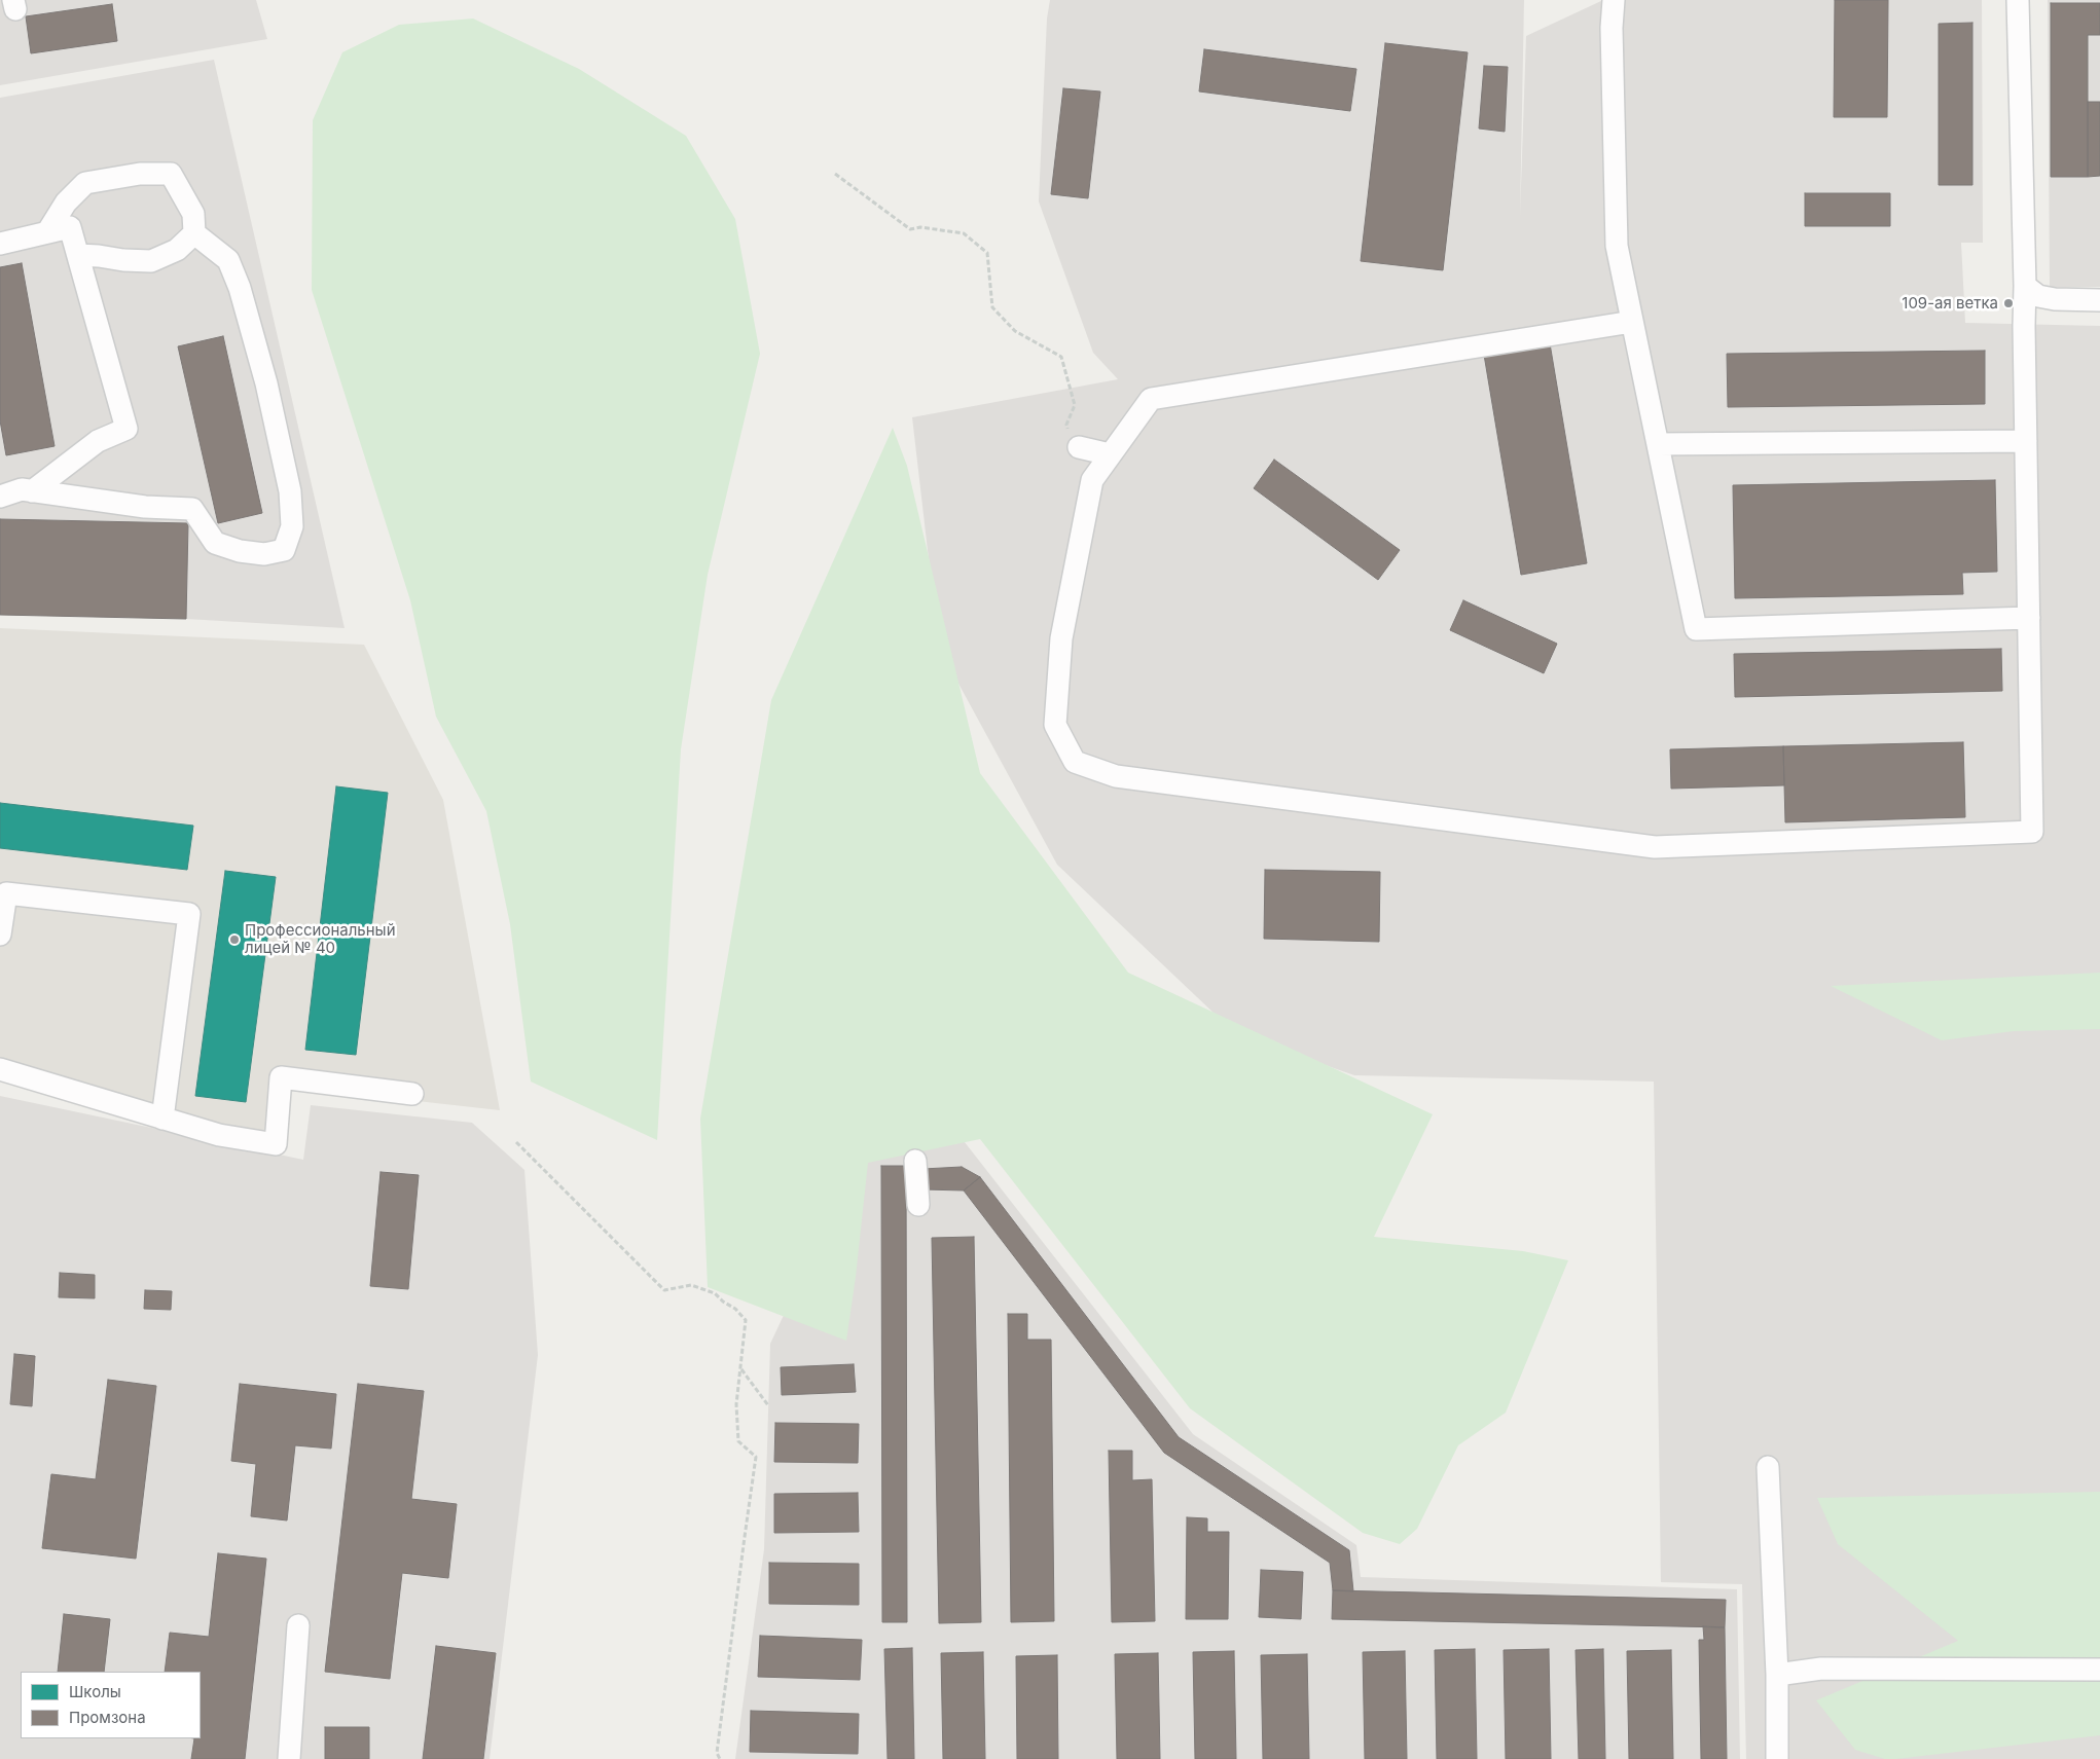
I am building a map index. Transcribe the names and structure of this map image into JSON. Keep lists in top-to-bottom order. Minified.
{"places":["109-ая ветка","Профессиональный лицей № 40"],"legend":["Школы","Промзона"]}
